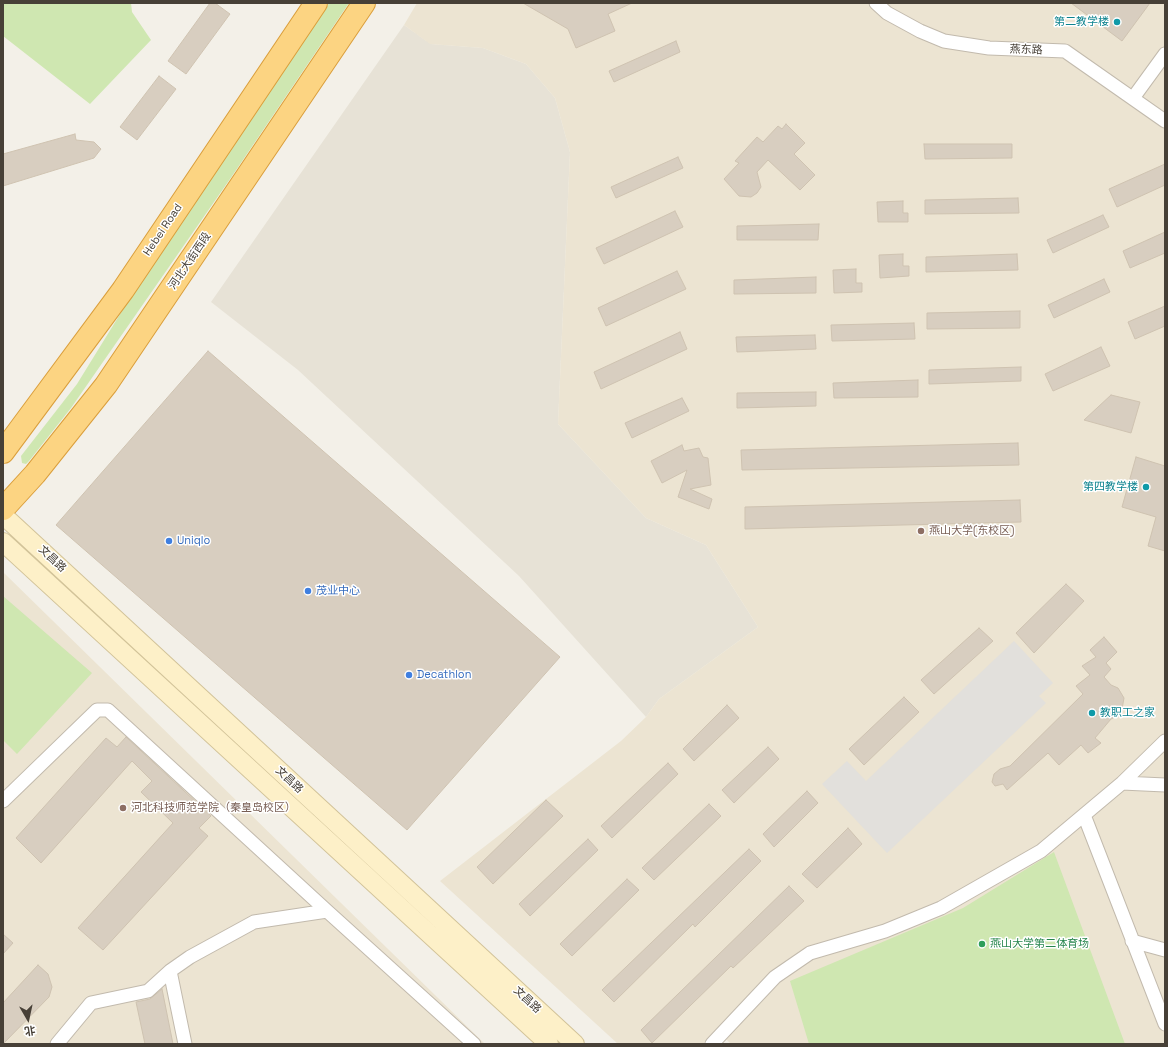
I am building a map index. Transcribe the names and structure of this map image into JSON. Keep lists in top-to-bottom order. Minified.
{"streets":{"highway":["Hebei Road","河北大街西段"],"main road":["文昌路"],"street":["燕东路"]},"places":["第二教学楼","第四教学楼","燕山大学(东校区)","Uniqlo","茂业中心","Decathlon","教职工之家","河北科技师范学院（秦皇岛校区）","燕山大学第二体育场"],"north":"bottom"}
